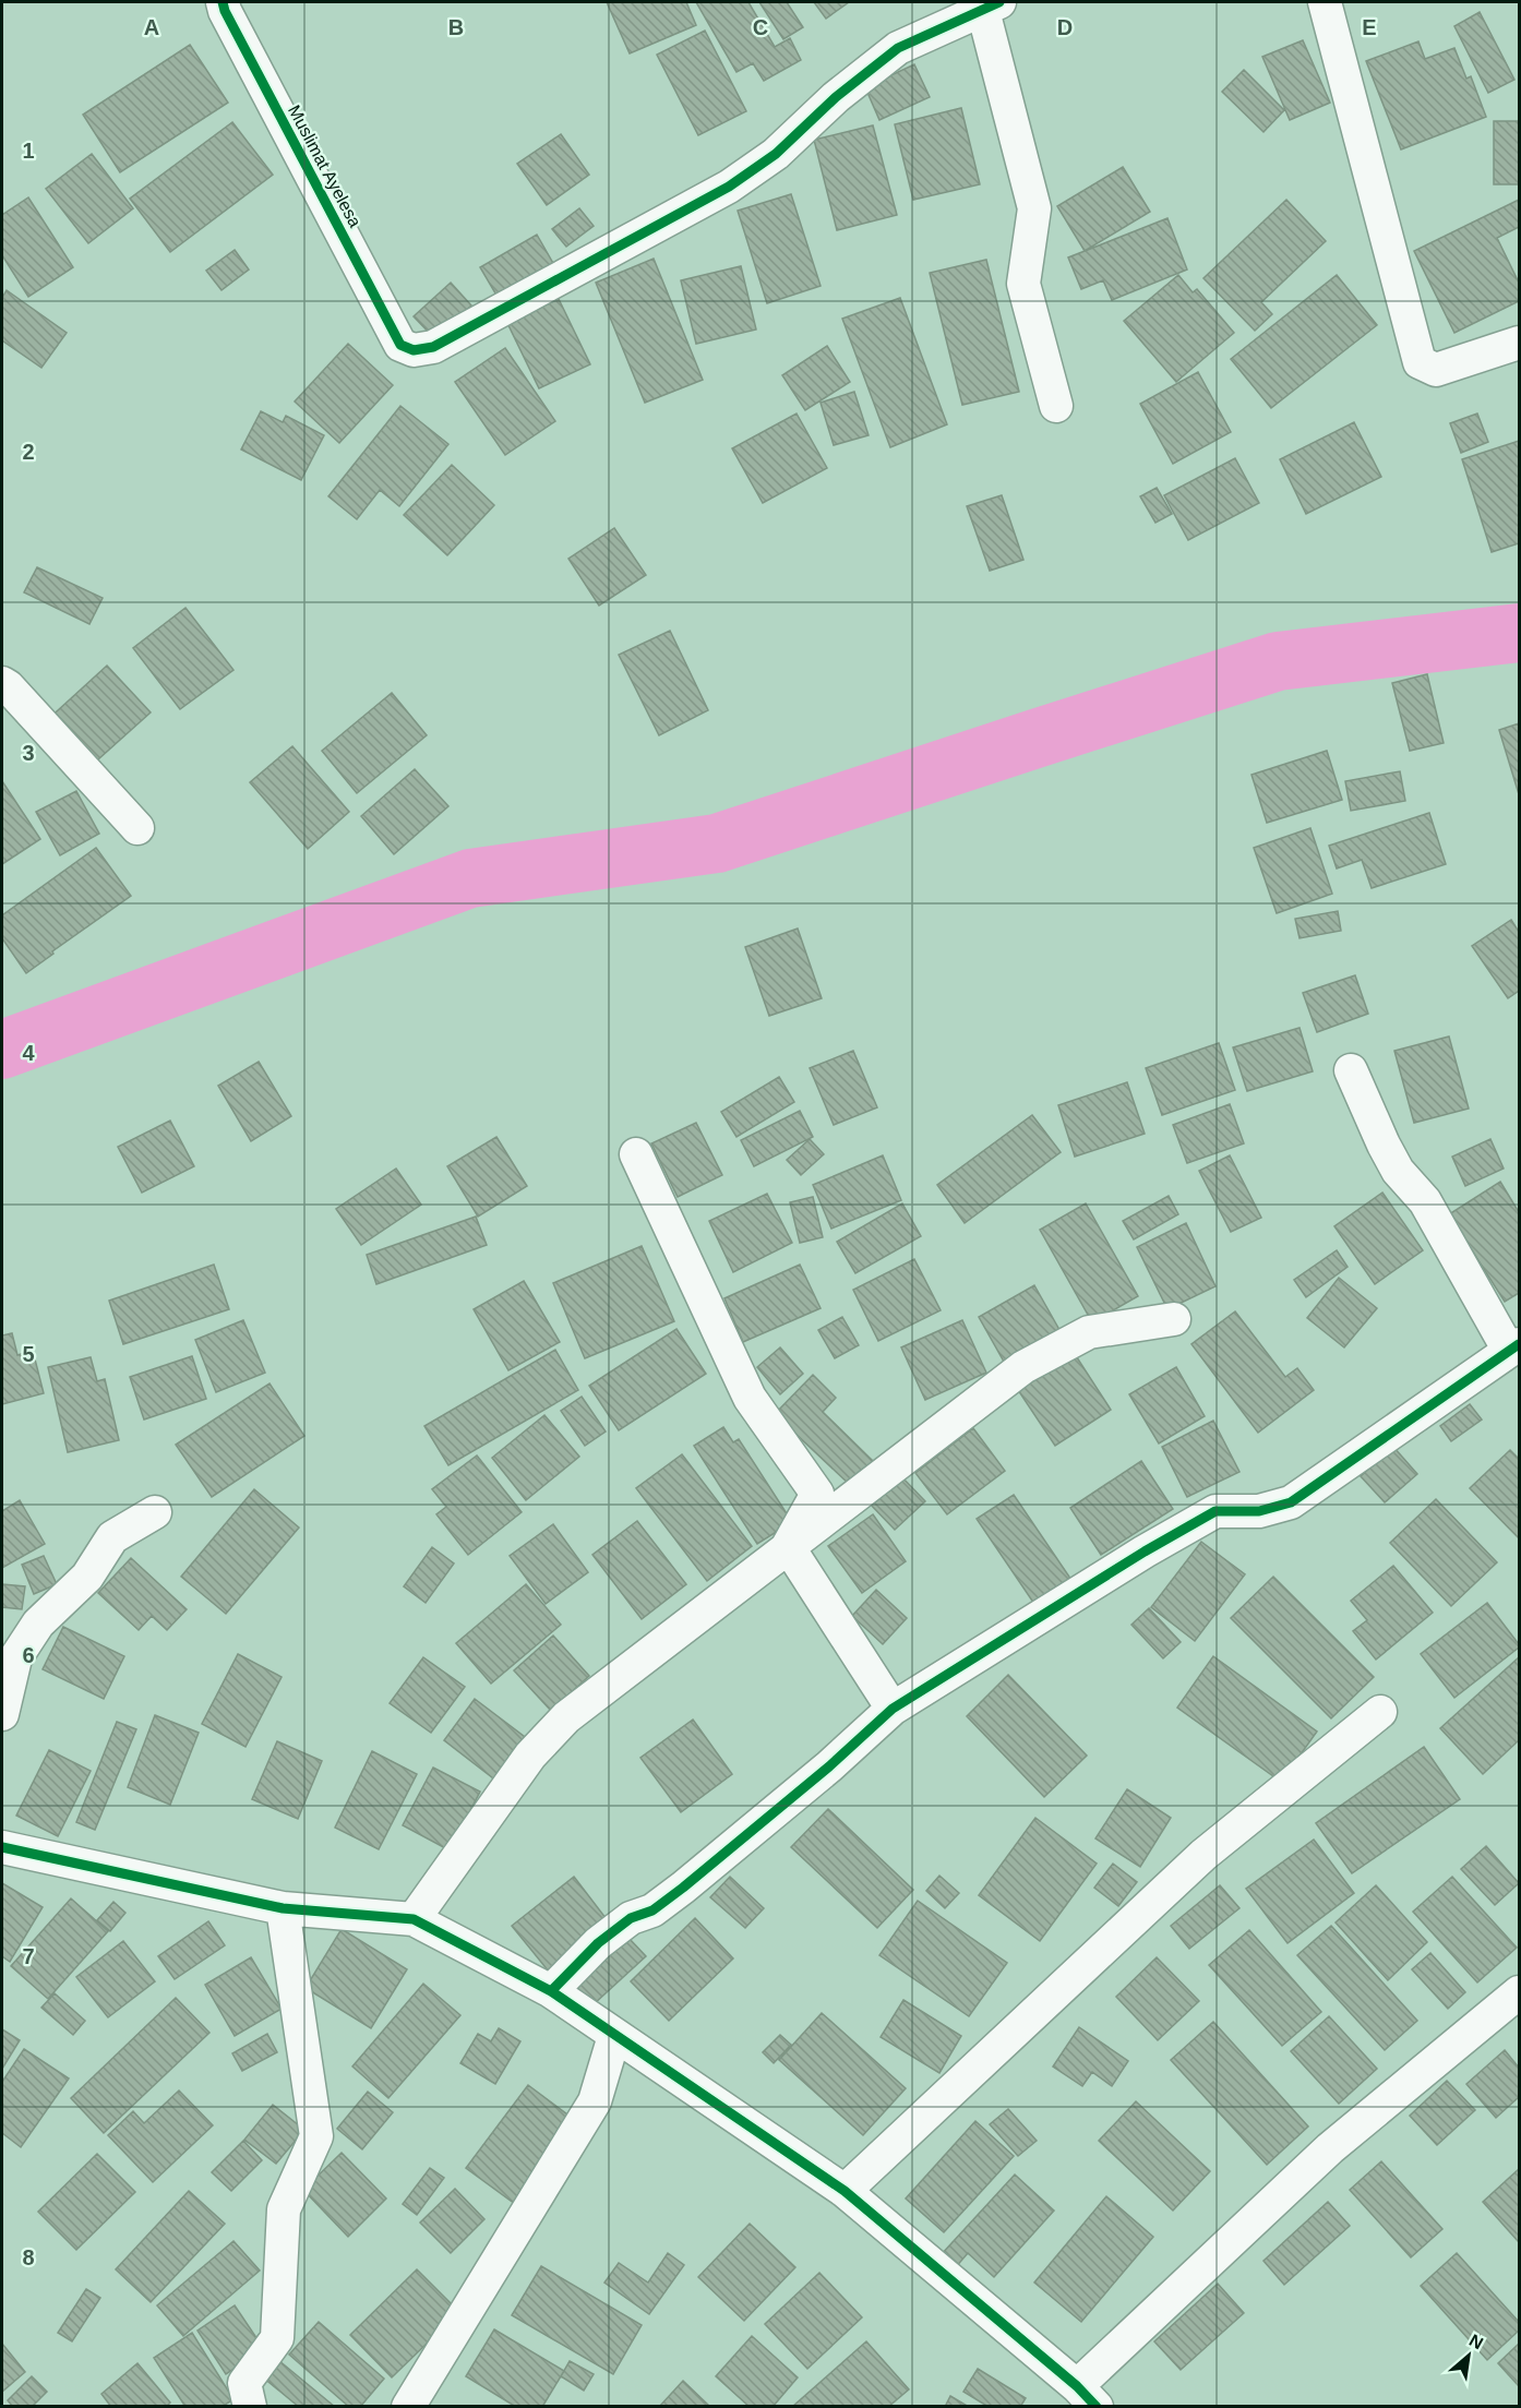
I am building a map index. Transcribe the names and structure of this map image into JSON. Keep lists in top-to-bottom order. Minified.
{"streets":{"street":["Muslimat Ayelesa"]},"north":"top right","grid":{"columns":["A","B","C","D","E"],"rows":["1","2","3","4","5","6","7","8"]}}
